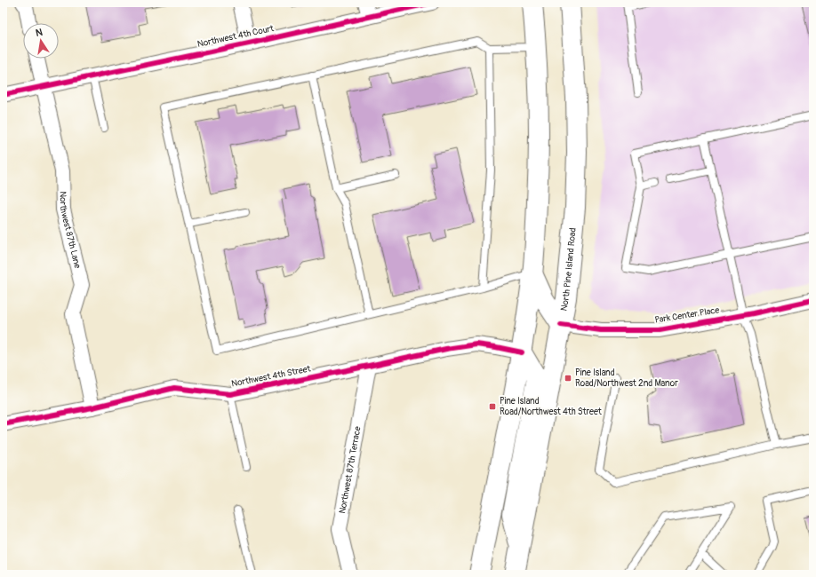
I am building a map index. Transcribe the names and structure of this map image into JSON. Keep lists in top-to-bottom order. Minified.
{"streets":{"main road":["North Pine Island Road"],"street":["Northwest 4th Court","Northwest 87th Lane","Park Center Place","Northwest 4th Street","Northwest 87th Terrace"]},"crossings":[["Northwest 4th Court","Northwest 87th Lane"],["Northwest 87th Lane","Northwest 4th Street"],["North Pine Island Road","Park Center Place"],["Northwest 4th Street","Northwest 87th Terrace"]],"places":{"transit":["Pine Island Road/Northwest 2nd Manor","Pine Island Road/Northwest 4th Street"]},"north":"top"}
